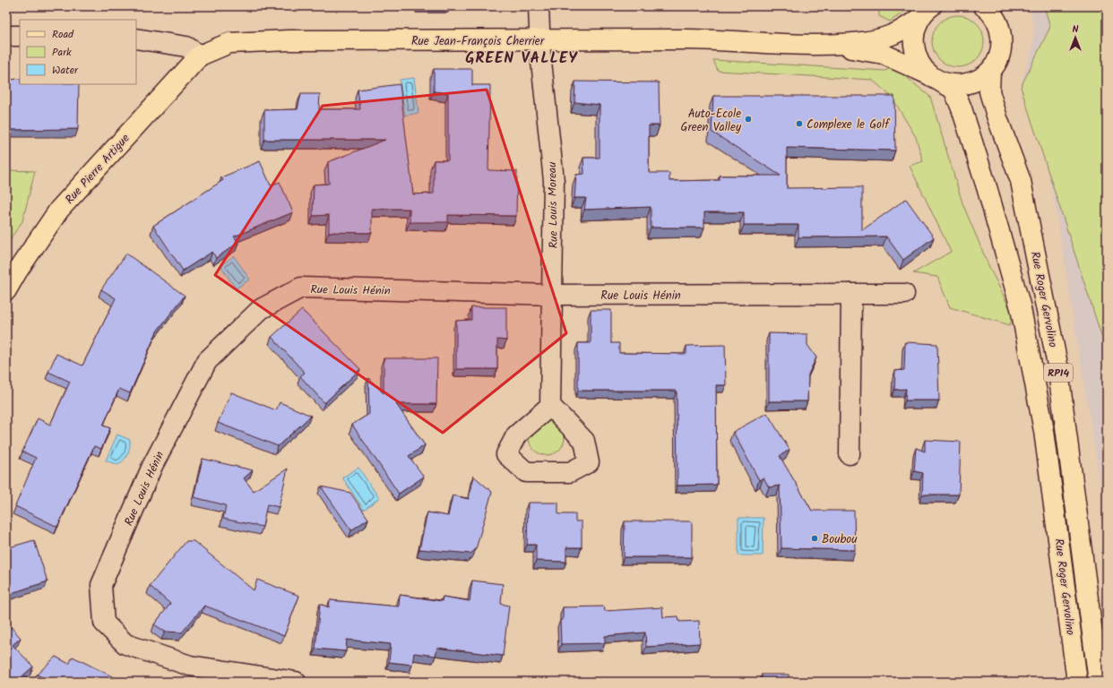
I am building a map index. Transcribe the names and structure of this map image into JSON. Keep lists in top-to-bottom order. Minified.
{"streets":{"main road":["Rue Jean-François Cherrier","Rue Pierre Artigue","Rue Roger Gervolino","RP14"],"street":["Rue Louis Moreau","Rue Louis Hénin"]},"crossings":[["Rue Jean-François Cherrier","Rue Pierre Artigue"],["Rue Jean-François Cherrier","Rue Louis Moreau"],["Rue Jean-François Cherrier","Rue Roger Gervolino"],["Rue Louis Moreau","Rue Louis Hénin"]],"districts":["GREEN VALLEY"],"places":["Auto-Ecole Green Valley","Complexe le Golf","Boubou"],"legend":["Road","Park","Water"],"north":"top"}
